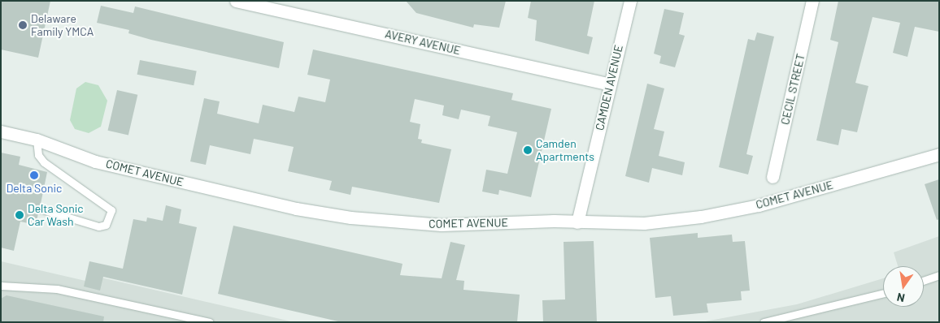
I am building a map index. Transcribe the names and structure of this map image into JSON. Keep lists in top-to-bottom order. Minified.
{"streets":{"street":["AVERY AVENUE","CAMDEN AVENUE","CECIL STREET","COMET AVENUE"]},"crossings":[["AVERY AVENUE","CAMDEN AVENUE"],["CAMDEN AVENUE","COMET AVENUE"]],"places":["Delaware Family YMCA","Camden Apartments","Delta Sonic","Delta Sonic Car Wash"],"north":"bottom"}
